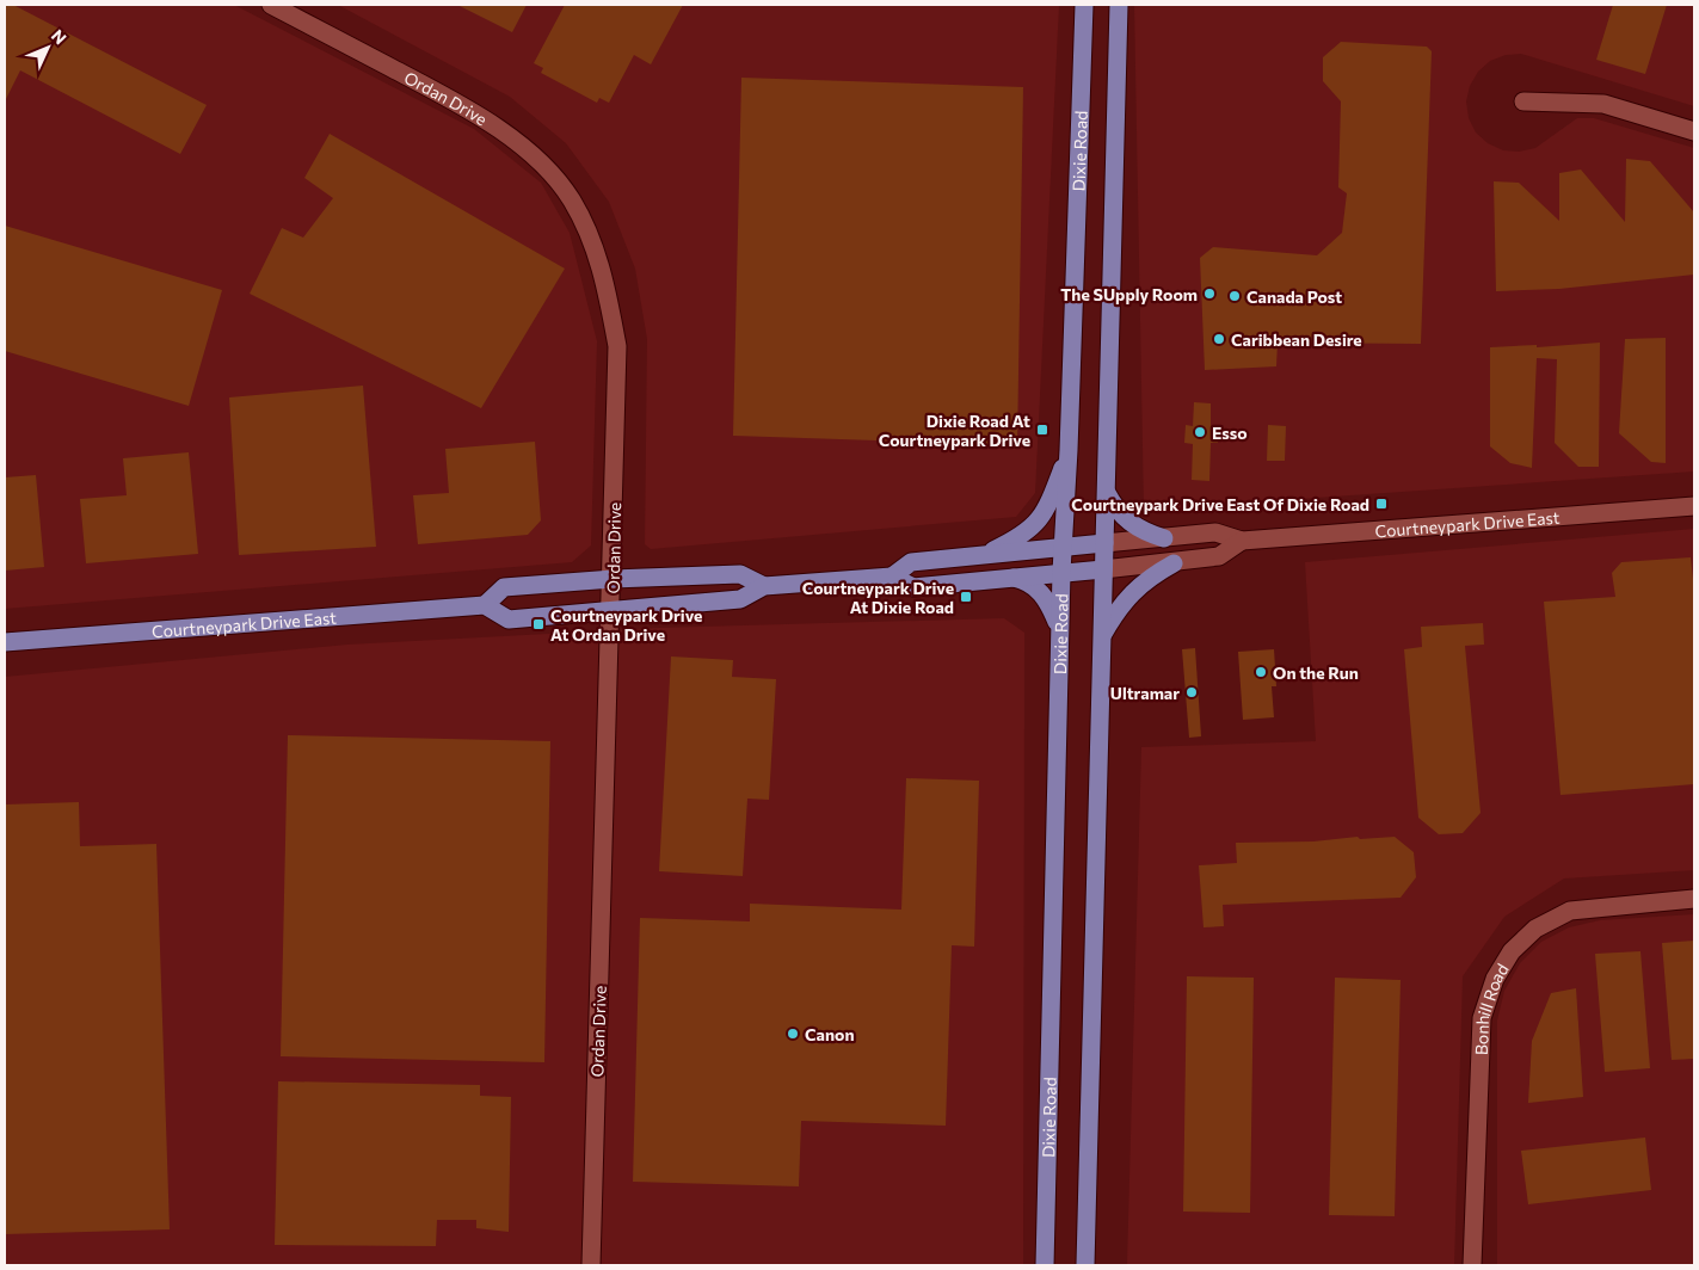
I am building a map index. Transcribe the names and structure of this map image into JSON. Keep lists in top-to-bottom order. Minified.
{"streets":{"main road":["Dixie Road","Courtneypark Drive East"],"street":["Ordan Drive","Bonhill Road"]},"crossings":[["Ordan Drive","Courtneypark Drive East"],["Dixie Road","Courtneypark Drive East"]],"places":{"other":["The SUpply Room","Canada Post","Caribbean Desire","Esso","On the Run","Ultramar","Canon"],"transit":["Dixie Road At Courtneypark Drive","Courtneypark Drive East Of Dixie Road","Courtneypark Drive At Dixie Road","Courtneypark Drive At Ordan Drive"]},"north":"top right"}
